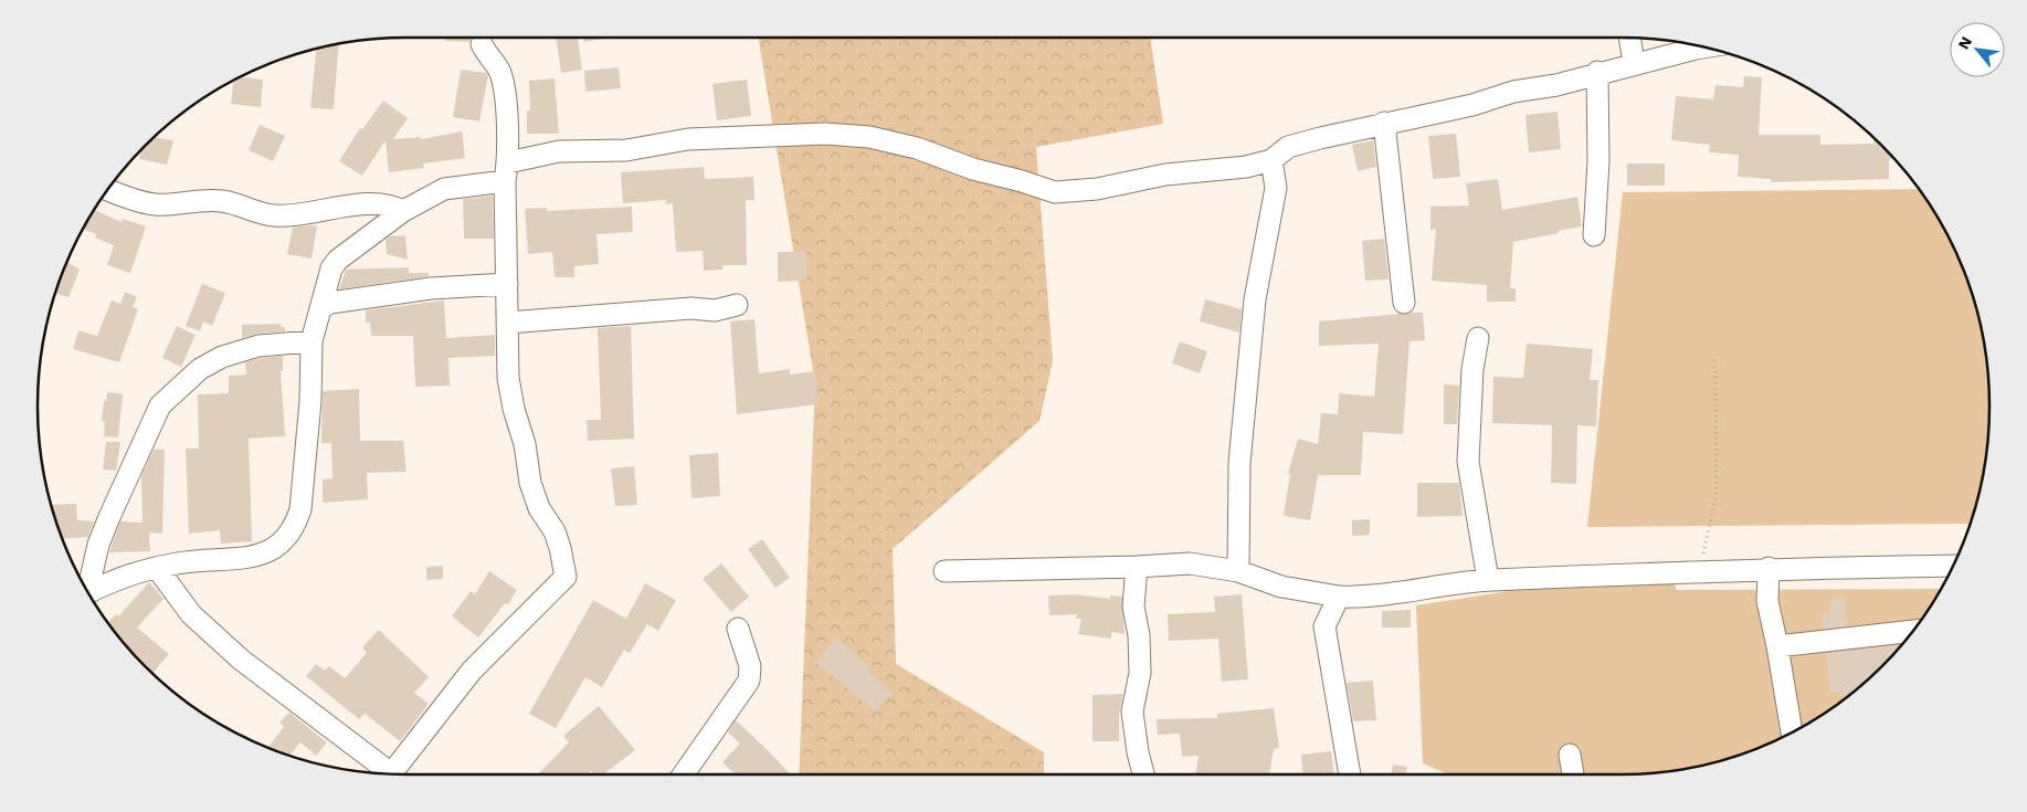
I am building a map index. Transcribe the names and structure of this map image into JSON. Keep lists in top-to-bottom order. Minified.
{"north":"top left"}
